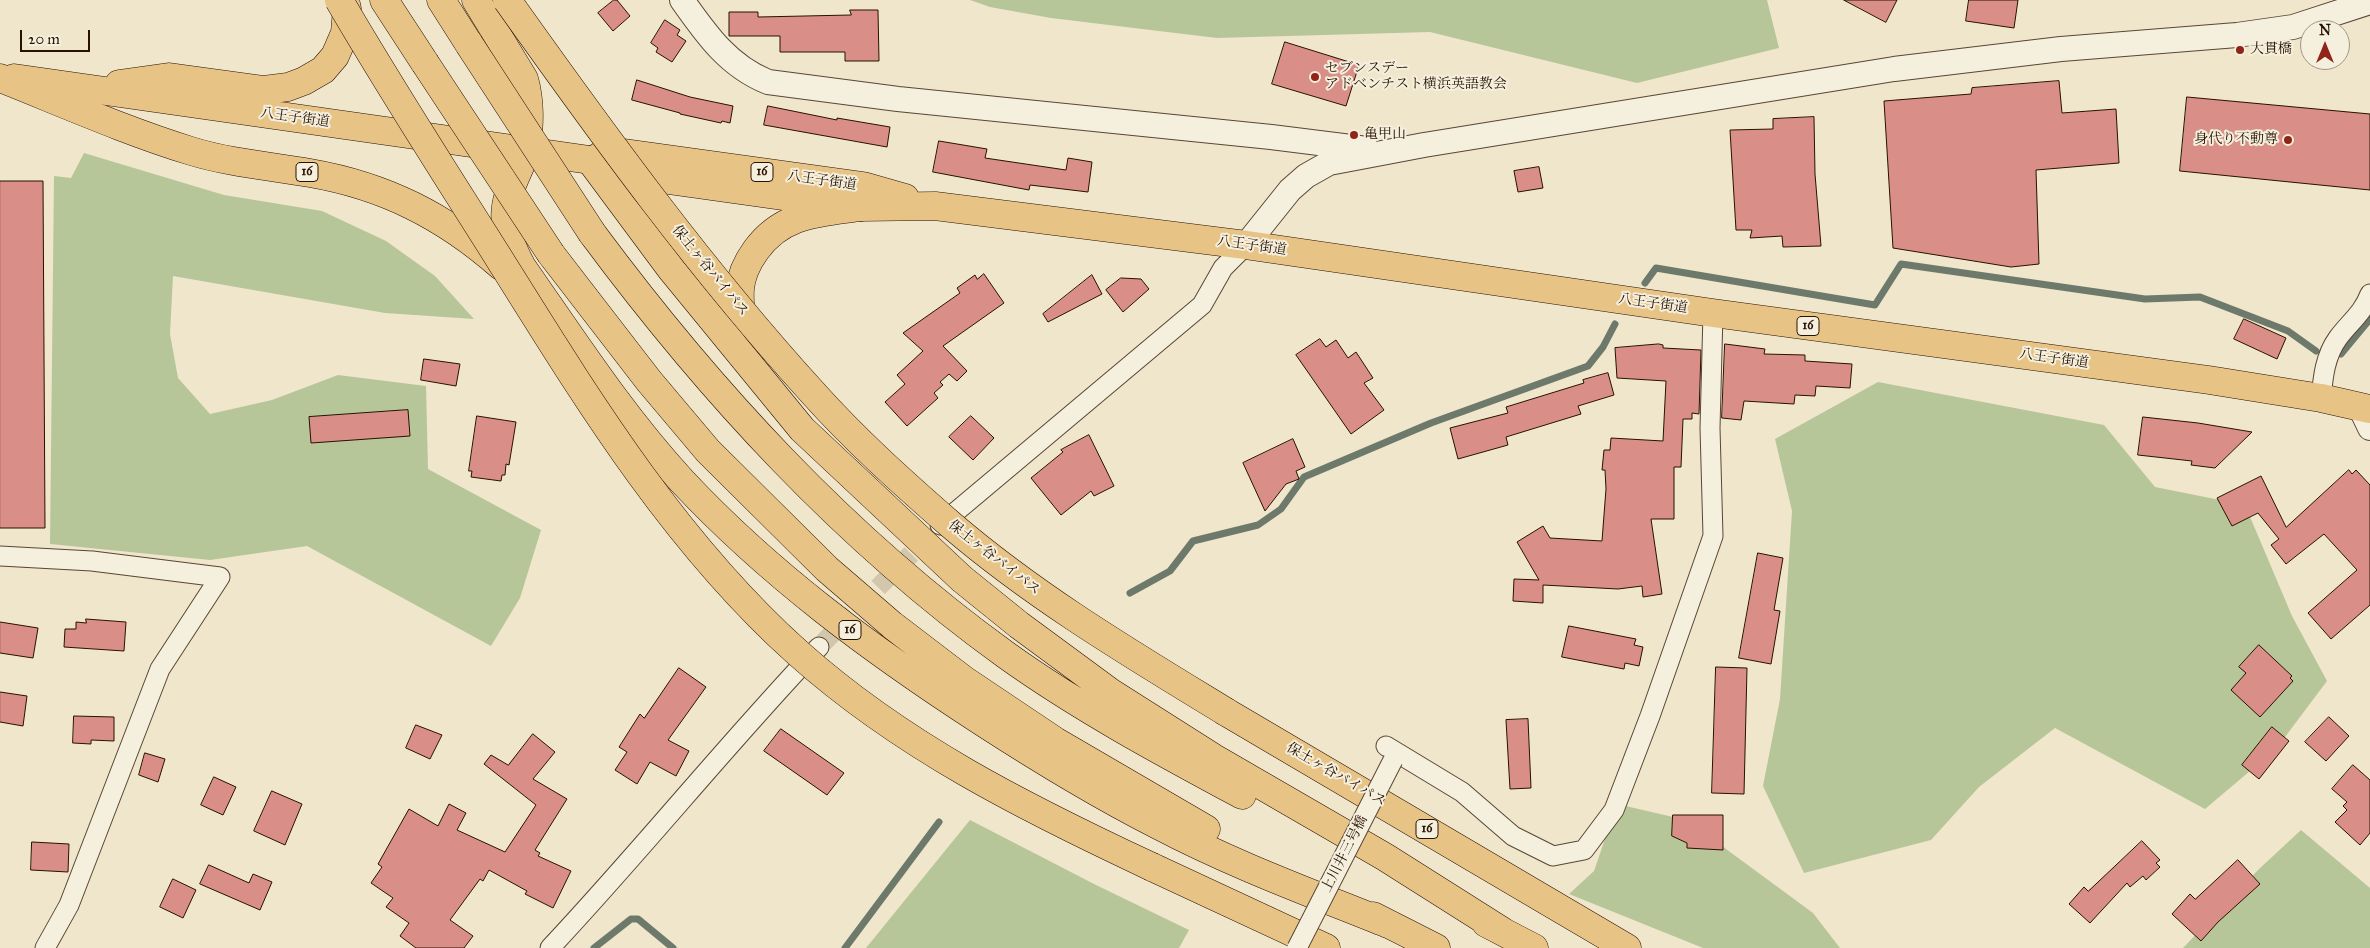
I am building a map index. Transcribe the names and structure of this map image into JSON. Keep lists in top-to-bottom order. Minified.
{"streets":{"highway":["八王子街道","16","保土ヶ谷バイパス"],"street":["上川井三号橋"]},"crossings":[["八王子街道","16"],["八王子街道","上川井三号橋"]],"places":["大貫橋","セブンスデー アドベンチスト横浜英語教会","亀甲山","身代り不動尊"],"scale_bar":"20 m","north":"top"}
